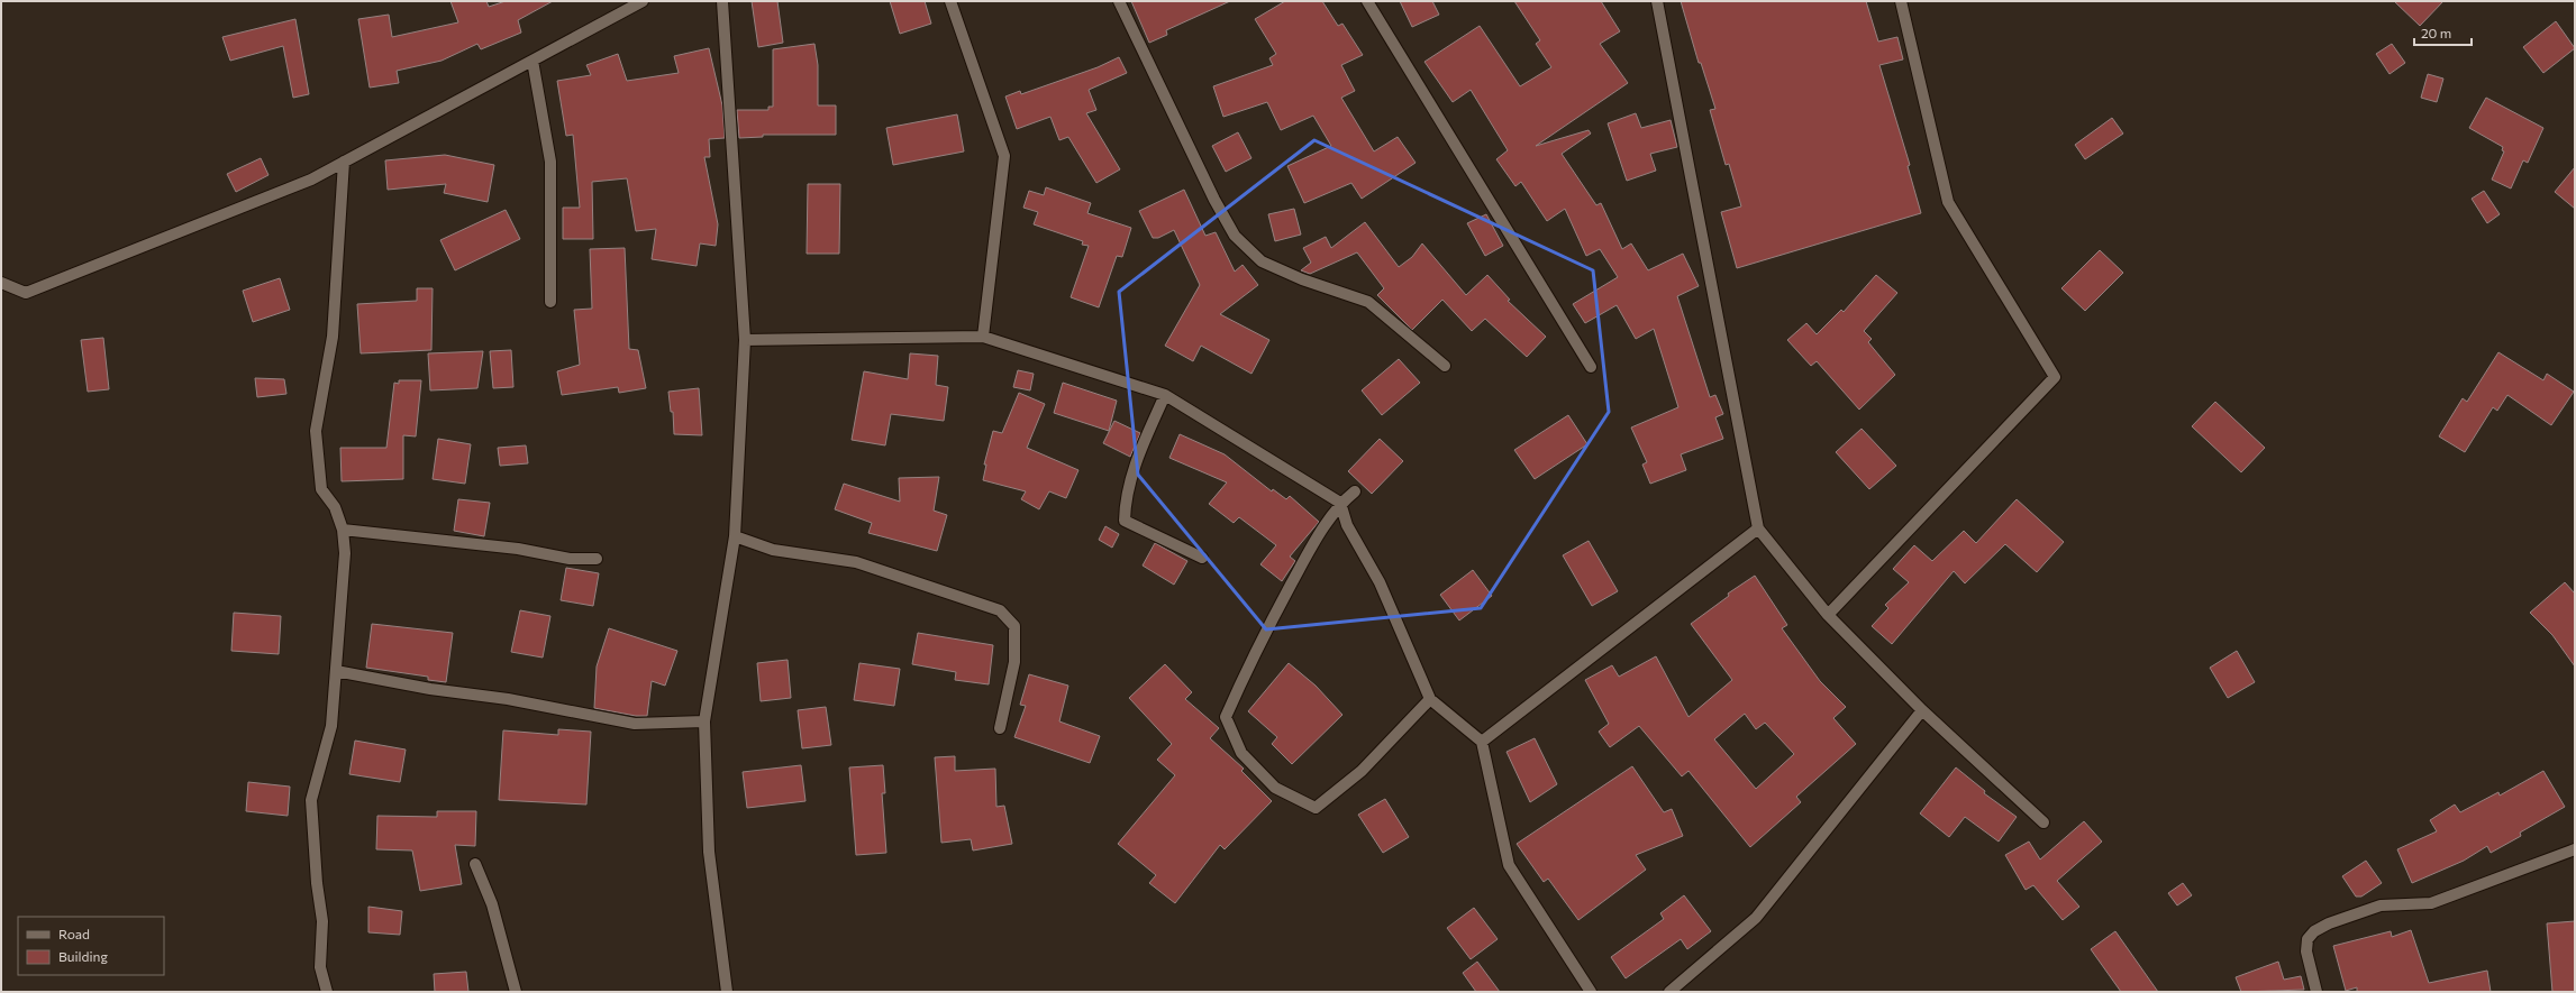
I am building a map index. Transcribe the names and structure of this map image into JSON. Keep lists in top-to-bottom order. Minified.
{"legend":["Road","Building"],"scale_bar":"20 m"}
